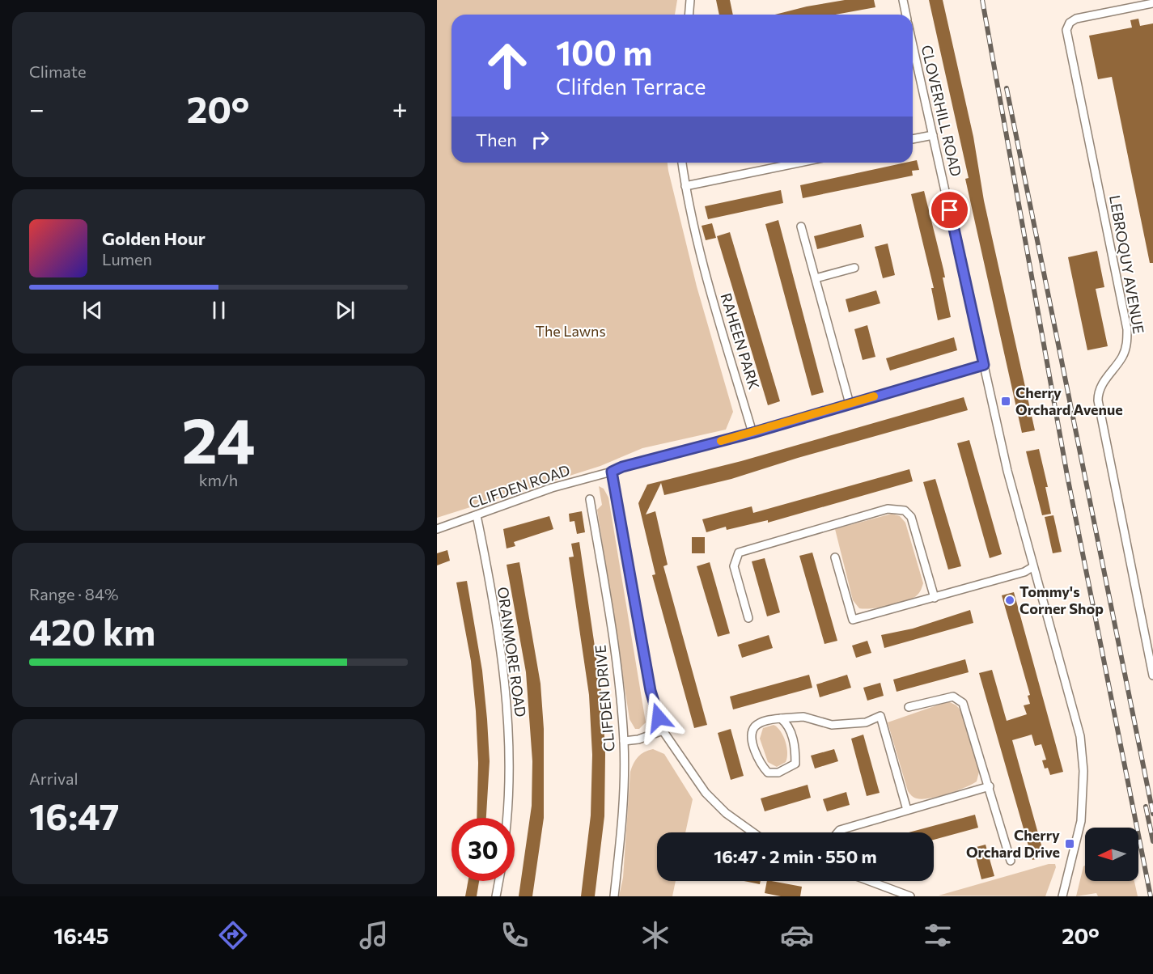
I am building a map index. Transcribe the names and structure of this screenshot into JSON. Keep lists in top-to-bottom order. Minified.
{"streets":{"street":["CLOVERHILL ROAD","LEBROQUY AVENUE","RAHEEN PARK","CLIFDEN ROAD","ORANMORE ROAD","CLIFDEN DRIVE"]},"crossings":[["RAHEEN PARK","CLIFDEN ROAD"],["CLIFDEN ROAD","ORANMORE ROAD"]],"parks":["The Lawns"],"places":{"transit":["Cherry Orchard Avenue","Cherry Orchard Drive"],"other":["Tommy's Corner Shop"]},"north":"left","page":{"tile":["Climate",["24","km/h"],["Range · 84%","420 km"],["Arrival","16:47"]],"turn":["100 m","Clifden Terrace"],"heat":["−","20°","+"],"then":"Then","song":["Golden Hour","Lumen"],"limit":"30","trip":"16:47 · 2 min · 550 m","tabs":["16:45","20°"]}}
